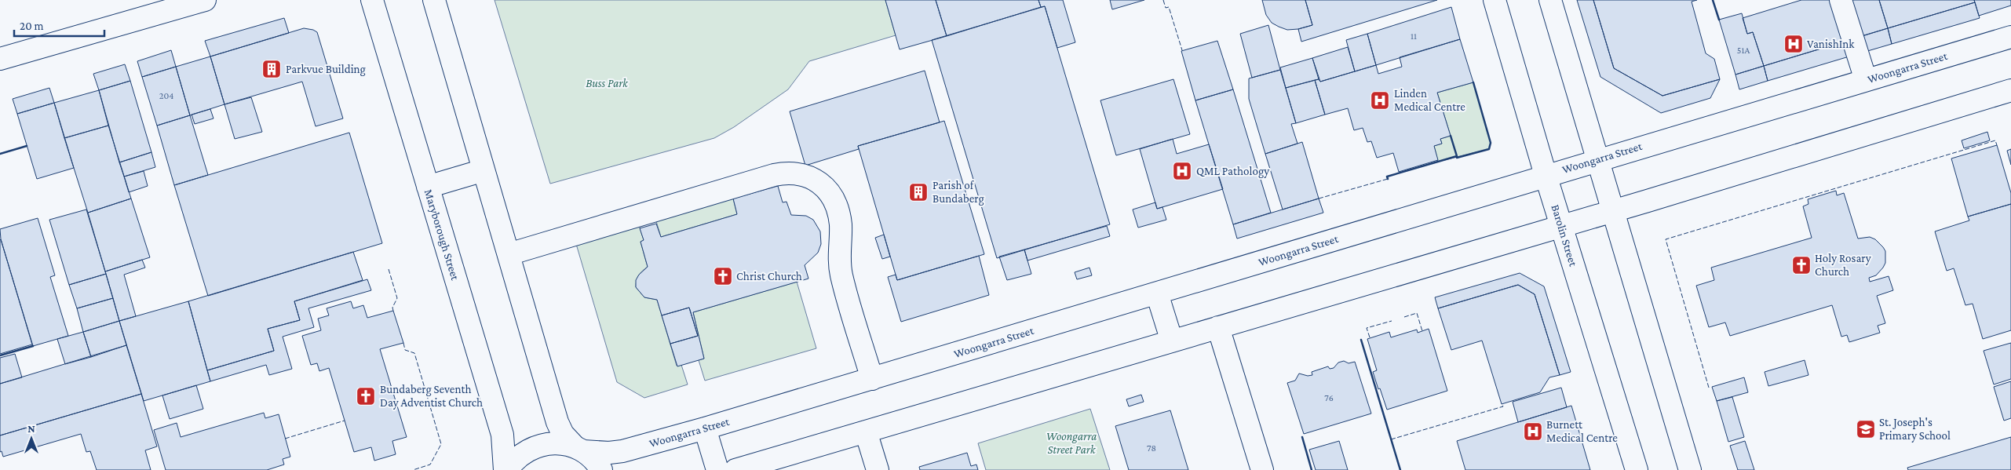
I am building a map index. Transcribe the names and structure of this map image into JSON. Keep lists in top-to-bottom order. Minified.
{"streets":{"street":["Woongarra Street","Maryborough Street","Barolin Street"]},"crossings":[["Woongarra Street","Maryborough Street"],["Woongarra Street","Barolin Street"]],"parks":["Buss Park","Woongarra Street Park"],"places":{"hospital":["VanishInk","Linden Medical Centre","QML Pathology","Burnett Medical Centre"],"building":["Parkvue Building","Parish of Bundaberg"],"church":["Holy Rosary Church","Christ Church","Bundaberg Seventh Day Adventist Church"],"school or university":["St. Joseph's Primary School"]},"house_numbers":["11","51A","204","76","78"],"scale_bar":"20 m","north":"top"}
